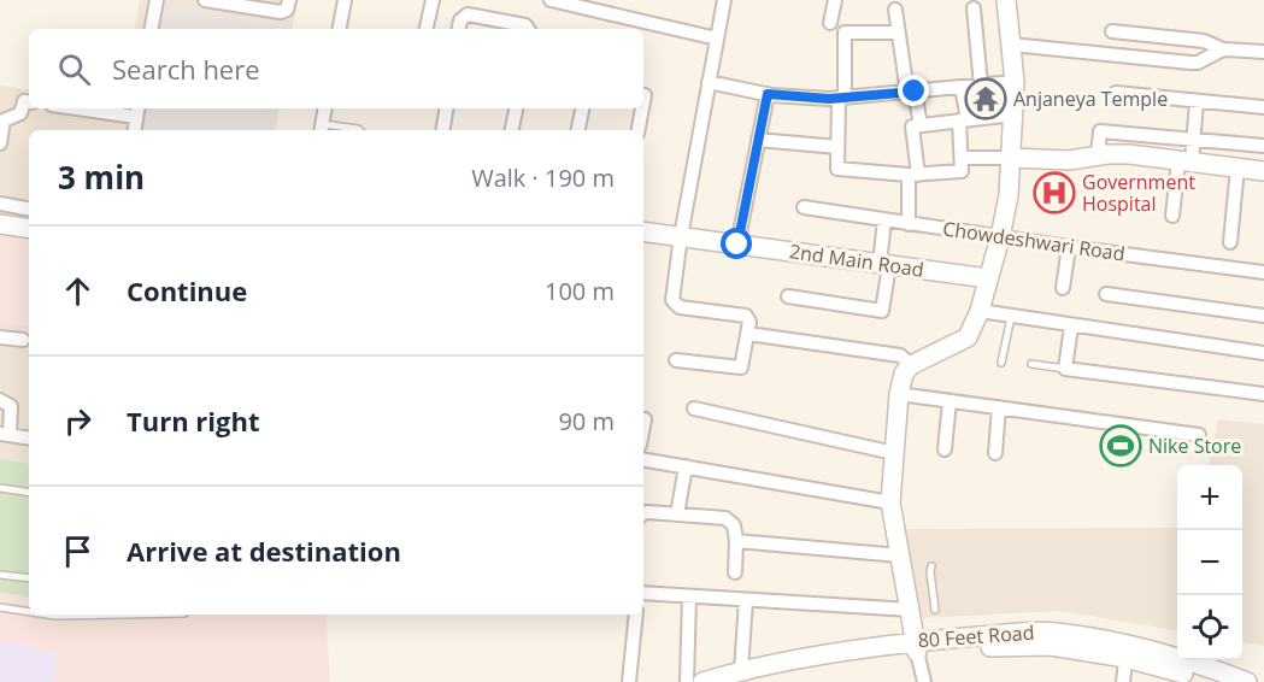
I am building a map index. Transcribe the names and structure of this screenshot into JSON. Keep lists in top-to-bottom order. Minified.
{"streets":{"street":["Chowdeshwari Road","2nd Main Road","80 Feet Road"]},"places":{"temple":["Anjaneya Temple"],"hospital":["Government Hospital"],"sports":["Nike Store"]},"page":{"search":"Search here","heading":["3 min","Walk · 190 m"],"list":[["Continue","100 m"],["Turn right","90 m"],"Arrive at destination"],"map_buttons":["+","−"]}}
